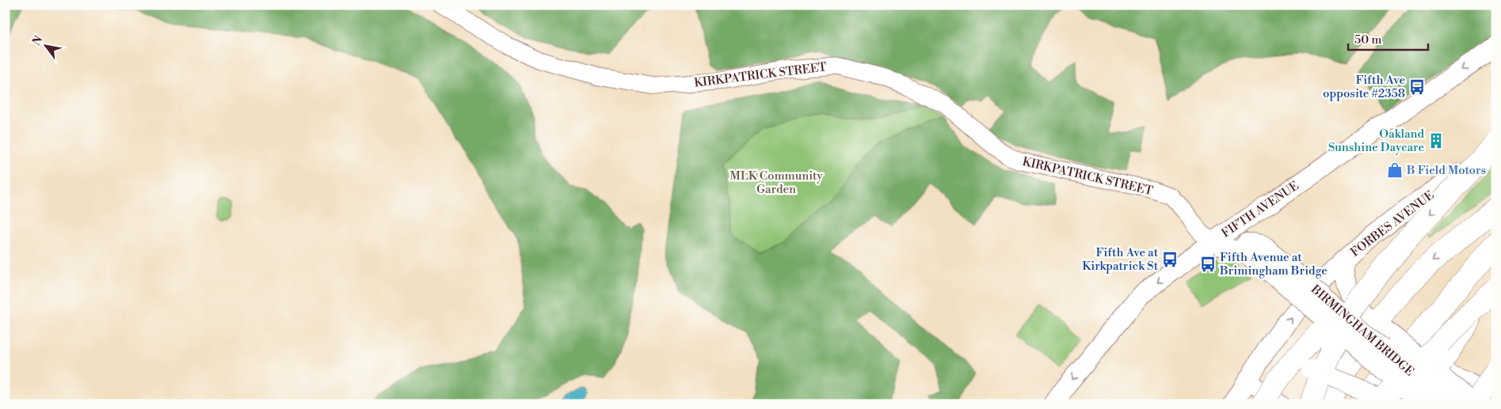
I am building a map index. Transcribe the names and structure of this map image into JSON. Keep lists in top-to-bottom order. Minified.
{"streets":{"main road":["FIFTH AVENUE","FORBES AVENUE","BIRMINGHAM BRIDGE"],"street":["KIRKPATRICK STREET"]},"crossings":[["KIRKPATRICK STREET","FIFTH AVENUE"],["KIRKPATRICK STREET","BIRMINGHAM BRIDGE"],["FIFTH AVENUE","BIRMINGHAM BRIDGE"]],"one_way":["FIFTH AVENUE"],"parks":["MLK Community Garden"],"places":{"bus stop":["Fifth Ave opposite #2358","Fifth Ave at Kirkpatrick St","Fifth Avenue at Brimingham Bridge"],"building":["Oakland Sunshine Daycare"],"shop":["B Field Motors"]},"scale_bar":"50 m","north":"top left"}
